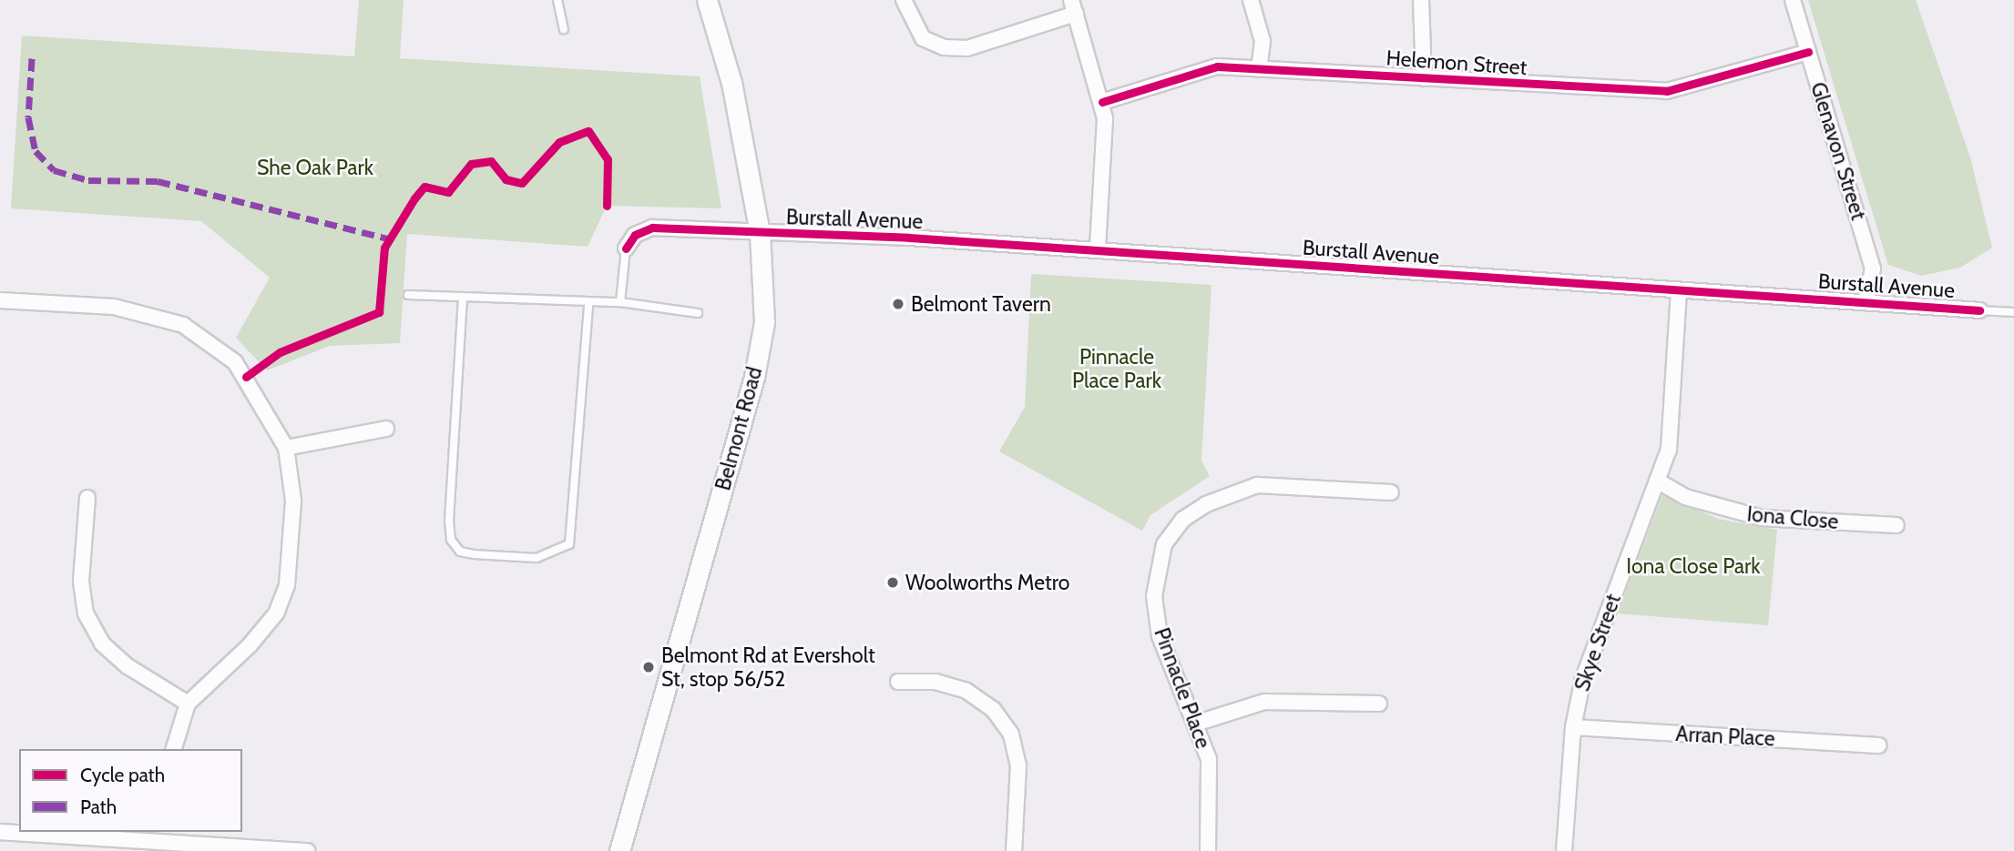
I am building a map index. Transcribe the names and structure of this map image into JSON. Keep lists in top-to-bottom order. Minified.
{"streets":{"main road":["Belmont Road"],"street":["Helemon Street","Glenavon Street","Burstall Avenue","Iona Close","Skye Street","Pinnacle Place","Arran Place"]},"crossings":[["Helemon Street","Glenavon Street"],["Glenavon Street","Burstall Avenue"],["Burstall Avenue","Belmont Road"],["Burstall Avenue","Skye Street"],["Iona Close","Skye Street"],["Skye Street","Arran Place"]],"parks":["She Oak Park","Pinnacle Place Park","Iona Close Park"],"places":["Belmont Tavern","Woolworths Metro","Belmont Rd at Eversholt St, stop 56/52"],"legend":["Cycle path","Path"]}
